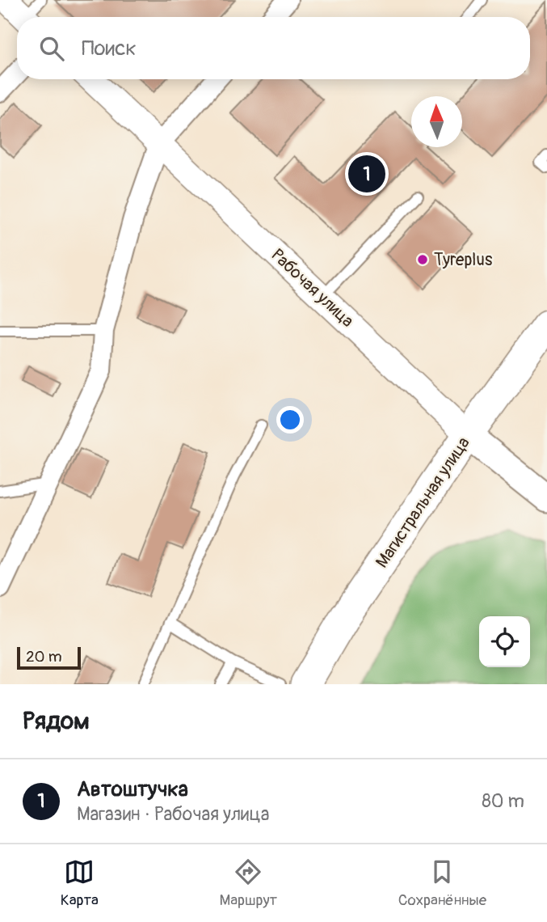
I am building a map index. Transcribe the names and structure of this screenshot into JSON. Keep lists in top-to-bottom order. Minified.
{"streets":{"main road":["Рабочая улица","Магистральная улица"]},"crossings":[["Рабочая улица","Магистральная улица"]],"places":["Tyreplus"],"scale_bar":"20 m","north":"top","page":{"search":"Поиск","pins":"1","scale":"20 m","heading":"Рядом","list":[{"mark":"1","name":"Автоштучка","note":"Магазин · Рабочая улица","value":"80 m"}],"nav":["Карта","Маршрут","Сохранённые"]}}
